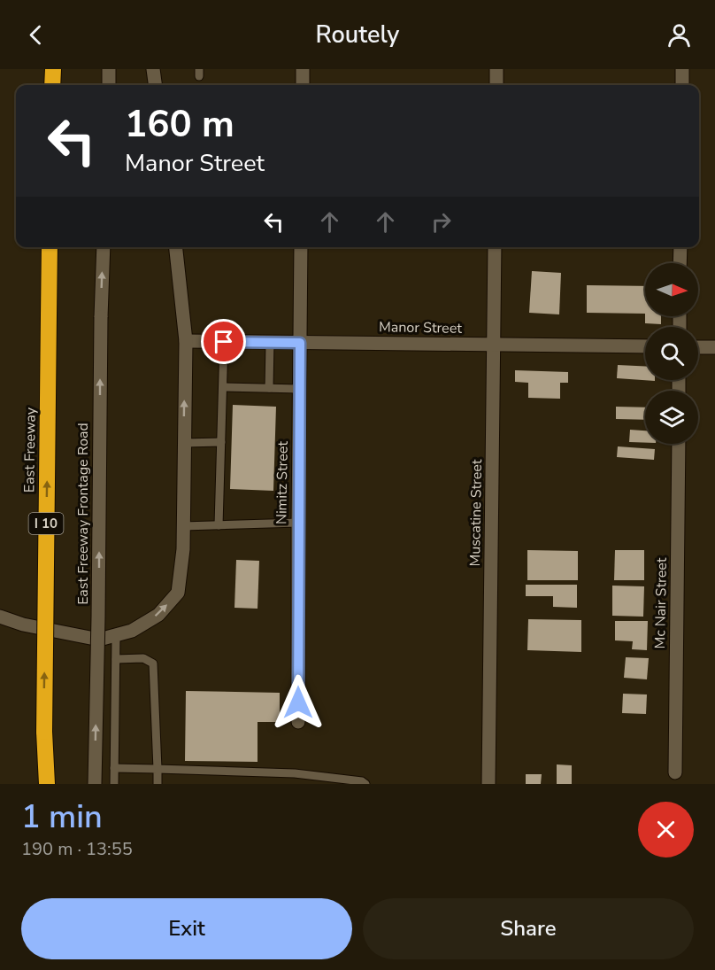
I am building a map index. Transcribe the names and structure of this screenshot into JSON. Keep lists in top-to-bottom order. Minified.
{"streets":{"highway":["East Freeway","I 10"],"street":["Manor Street","Nimitz Street","Muscatine Street","East Freeway Frontage Road","Mc Nair Street"]},"crossings":[["Manor Street","Nimitz Street"],["Manor Street","Muscatine Street"]],"one_way":["East Freeway"],"north":"right","page":{"header":"Routely","turn":["160 m","Manor Street"],"heading":["1 min","190 m · 13:55"],"buttons":["Exit","Share"]}}
